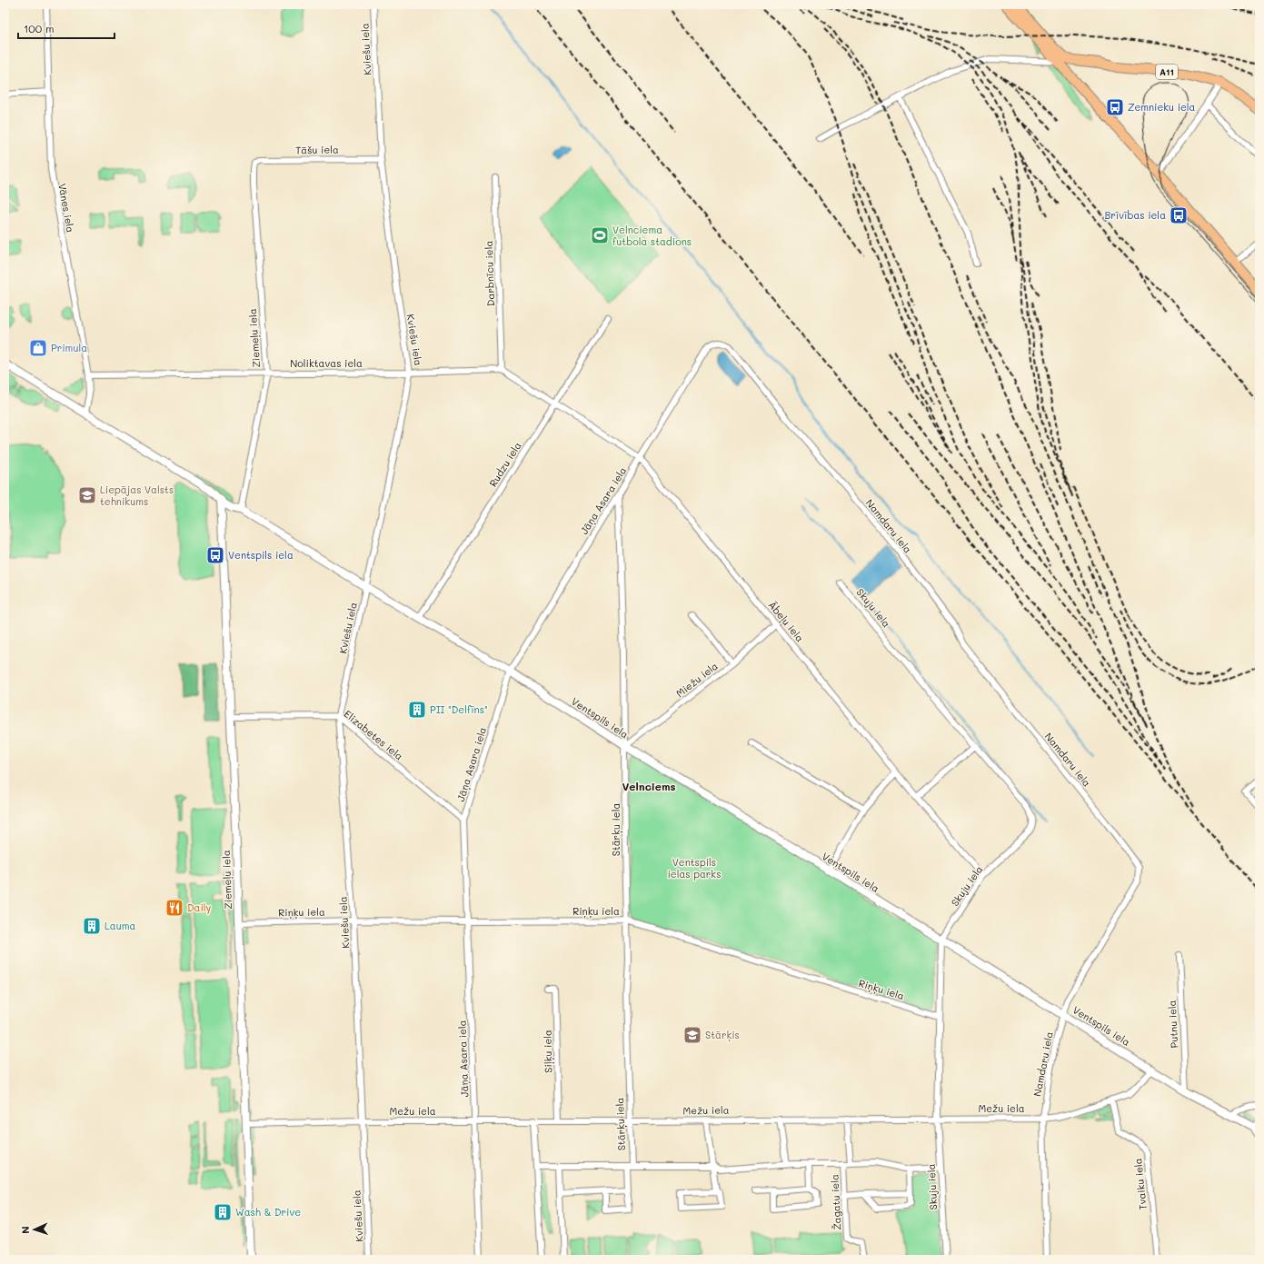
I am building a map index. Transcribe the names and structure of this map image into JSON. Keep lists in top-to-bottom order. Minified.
{"streets":{"highway":["A11"],"street":["Kviešu iela","Tāšu iela","Vānes iela","Darbnīcu iela","Ziemeļu iela","Noliktavas iela","Rudzu iela","Jāņa Asara iela","Namdaru iela","Skuju iela","Ābeļu iela","Miežu iela","Ventspils iela","Elizabetes iela","Stārķu iela","Riņķu iela","Putnu iela","Siļķu iela","Mežu iela","Tvaiku iela","Žagatu iela"]},"crossings":[["Kviešu iela","Tāšu iela"],["Kviešu iela","Noliktavas iela"],["Kviešu iela","Ventspils iela"],["Kviešu iela","Elizabetes iela"],["Kviešu iela","Riņķu iela"],["Kviešu iela","Mežu iela"],["Tāšu iela","Ziemeļu iela"],["Vānes iela","Noliktavas iela"],["Vānes iela","Ventspils iela"],["Darbnīcu iela","Noliktavas iela"],["Ziemeļu iela","Noliktavas iela"],["Ziemeļu iela","Ventspils iela"],["Ziemeļu iela","Elizabetes iela"],["Ziemeļu iela","Riņķu iela"],["Ziemeļu iela","Mežu iela"],["Rudzu iela","Ābeļu iela"],["Rudzu iela","Ventspils iela"],["Jāņa Asara iela","Namdaru iela"],["Jāņa Asara iela","Ābeļu iela"],["Jāņa Asara iela","Ventspils iela"],["Jāņa Asara iela","Elizabetes iela"],["Jāņa Asara iela","Stārķu iela"],["Jāņa Asara iela","Riņķu iela"],["Jāņa Asara iela","Mežu iela"],["Namdaru iela","Ventspils iela"],["Namdaru iela","Mežu iela"],["Skuju iela","Ābeļu iela"],["Skuju iela","Ventspils iela"],["Skuju iela","Riņķu iela"],["Skuju iela","Mežu iela"],["Skuju iela","Žagatu iela"],["Ābeļu iela","Miežu iela"],["Miežu iela","Ventspils iela"],["Miežu iela","Stārķu iela"],["Ventspils iela","Stārķu iela"],["Ventspils iela","Putnu iela"],["Ventspils iela","Mežu iela"],["Stārķu iela","Riņķu iela"],["Stārķu iela","Mežu iela"],["Siļķu iela","Mežu iela"],["Mežu iela","Tvaiku iela"]],"districts":["Velnciems"],"parks":["Ventspils ielas parks"],"places":{"bus stop":["Zemnieku iela","Brīvības iela","Ventspils iela"],"sports":["Velnciema futbola stadions"],"shop":["Primula"],"school or university":["Liepājas Valsts tehnikums","Stārķis"],"building":["PII \"Delfīns\"","Lauma","Wash & Drive"],"restaurant":["Daily"]},"scale_bar":"100 m","north":"left"}
